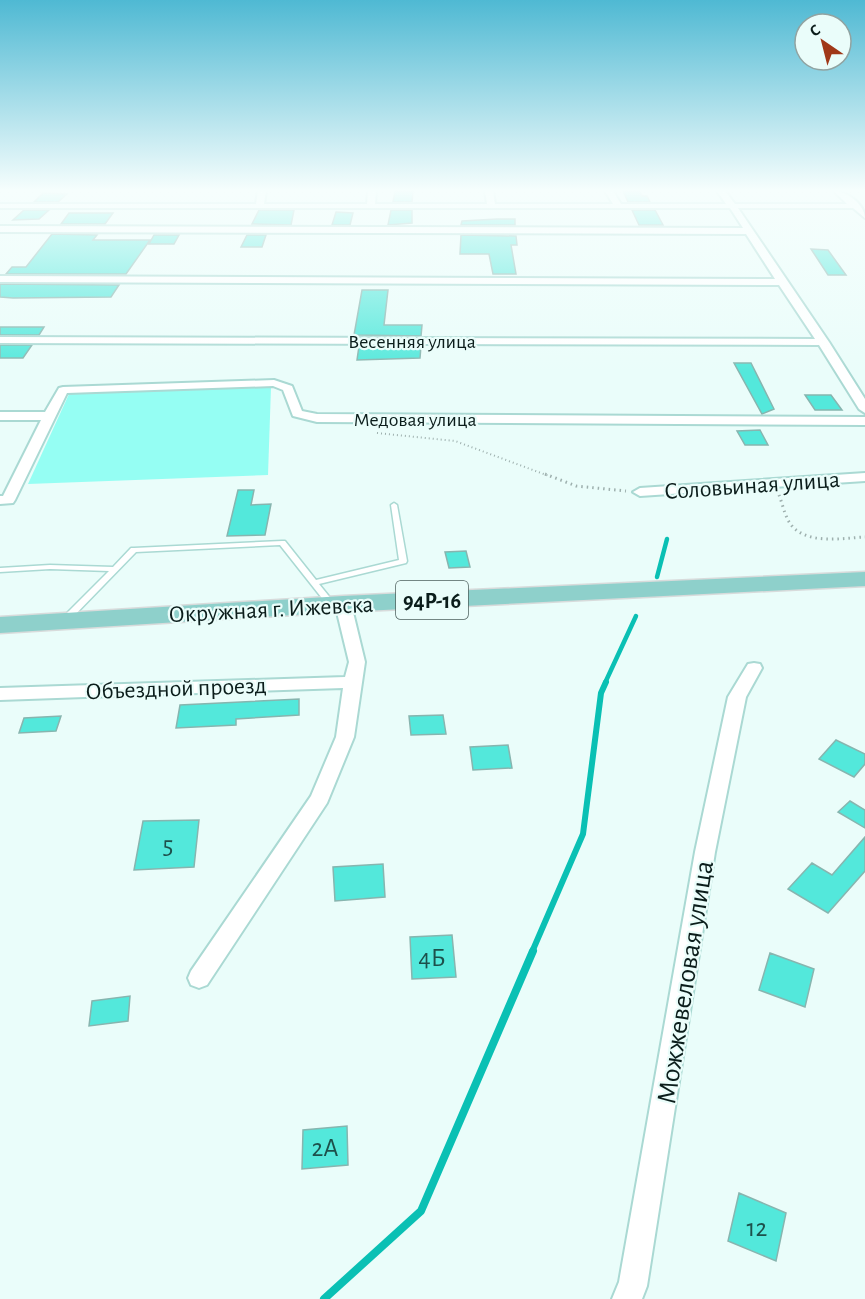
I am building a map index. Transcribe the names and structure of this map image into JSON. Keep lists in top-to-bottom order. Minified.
{"streets":{"main road":["94Р-16","Окружная г. Ижевска"],"street":["Весенняя улица","Медовая улица","Соловьиная улица","Объездной проезд","Можжевеловая улица"]},"house_numbers":["5","4Б","2А","12"],"north":"top left"}
